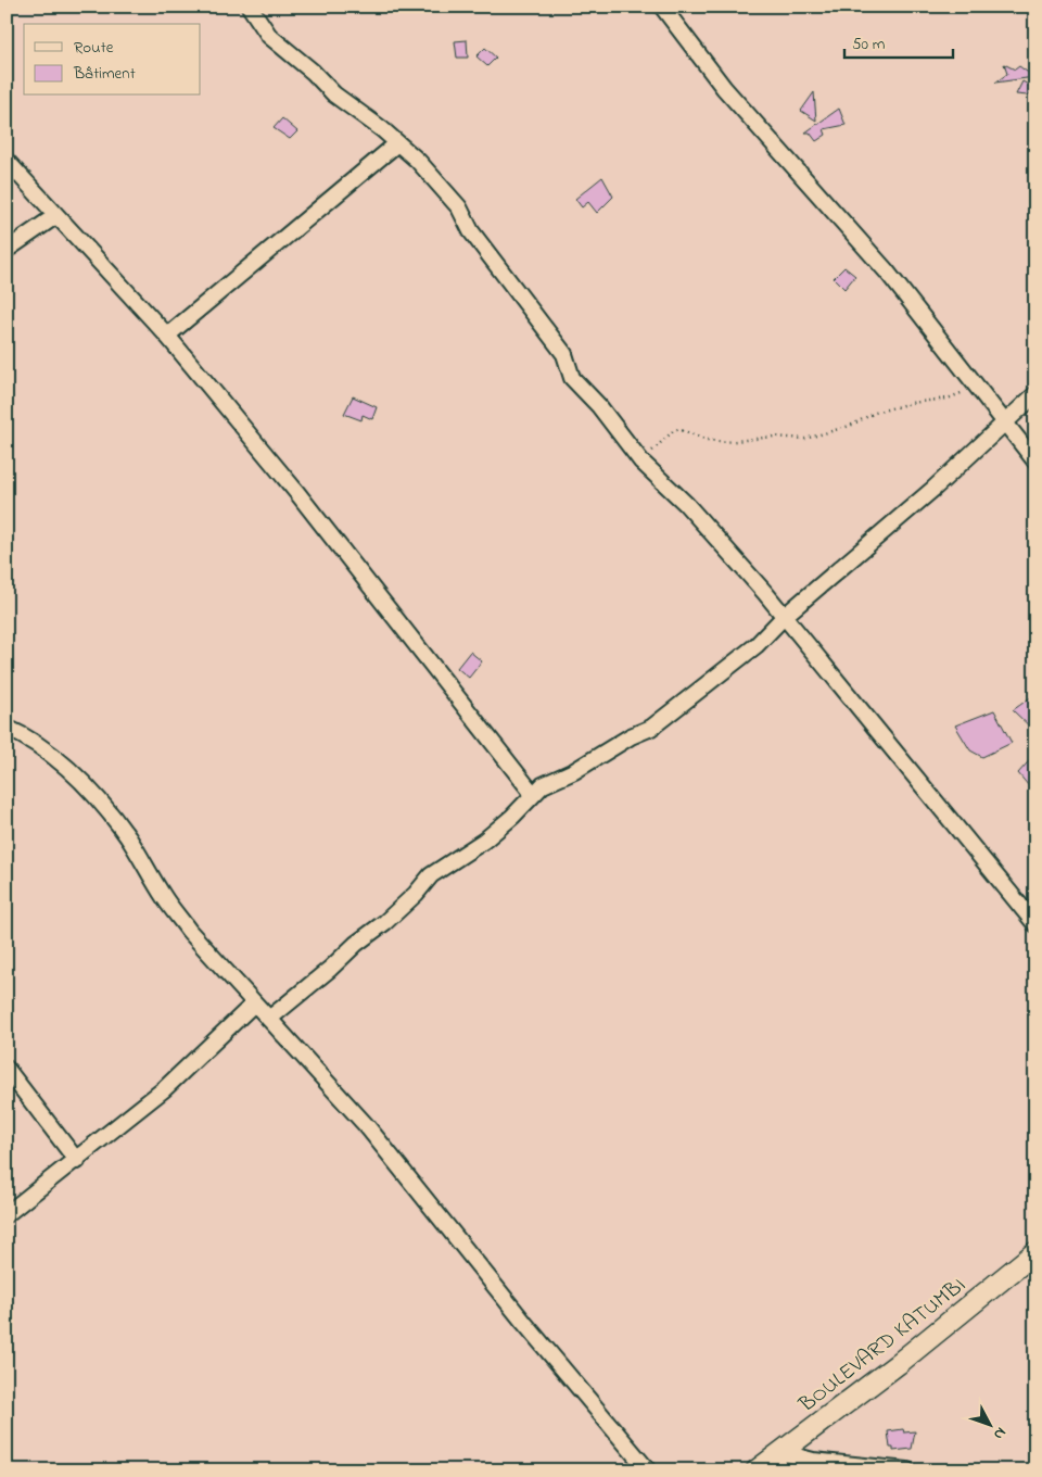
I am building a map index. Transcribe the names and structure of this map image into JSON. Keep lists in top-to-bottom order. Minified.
{"streets":{"street":["BOULEVARD KATUMBI"]},"legend":["Route","Bâtiment"],"scale_bar":"50 m","north":"bottom right"}
